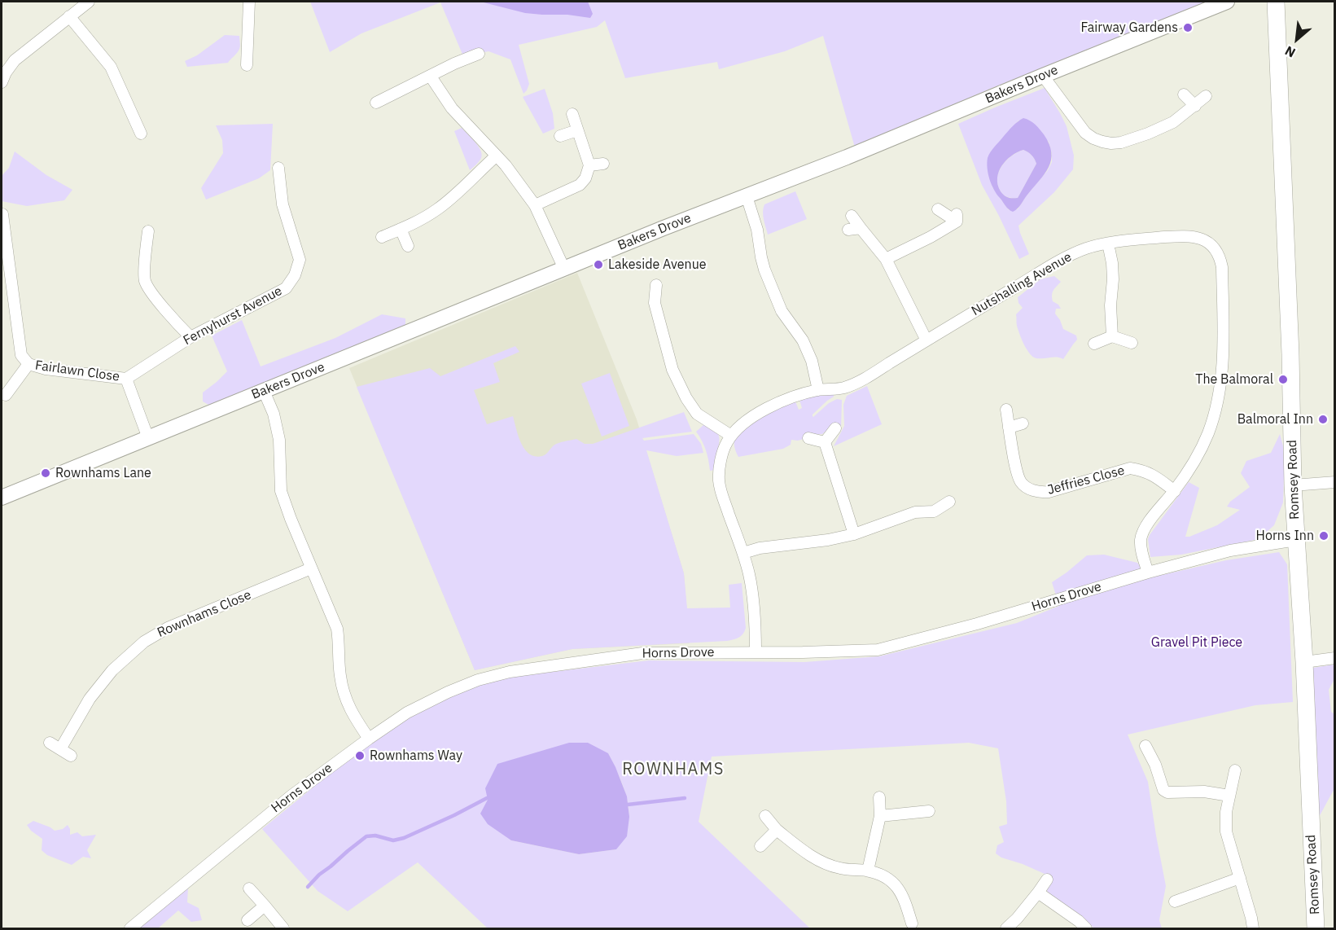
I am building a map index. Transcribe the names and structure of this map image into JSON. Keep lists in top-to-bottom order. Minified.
{"streets":{"main road":["Romsey Road"],"street":["Bakers Drove","Nutshalling Avenue","Fernyhurst Avenue","Fairlawn Close","Jeffries Close","Horns Drove","Rownhams Close"]},"crossings":[["Nutshalling Avenue","Jeffries Close"],["Nutshalling Avenue","Horns Drove"],["Fernyhurst Avenue","Fairlawn Close"],["Romsey Road","Horns Drove"]],"districts":["ROWNHAMS"],"parks":["Gravel Pit Piece"],"places":["Fairway Gardens","Lakeside Avenue","The Balmoral","Balmoral Inn","Rownhams Lane","Horns Inn","Rownhams Way"],"north":"bottom left"}
